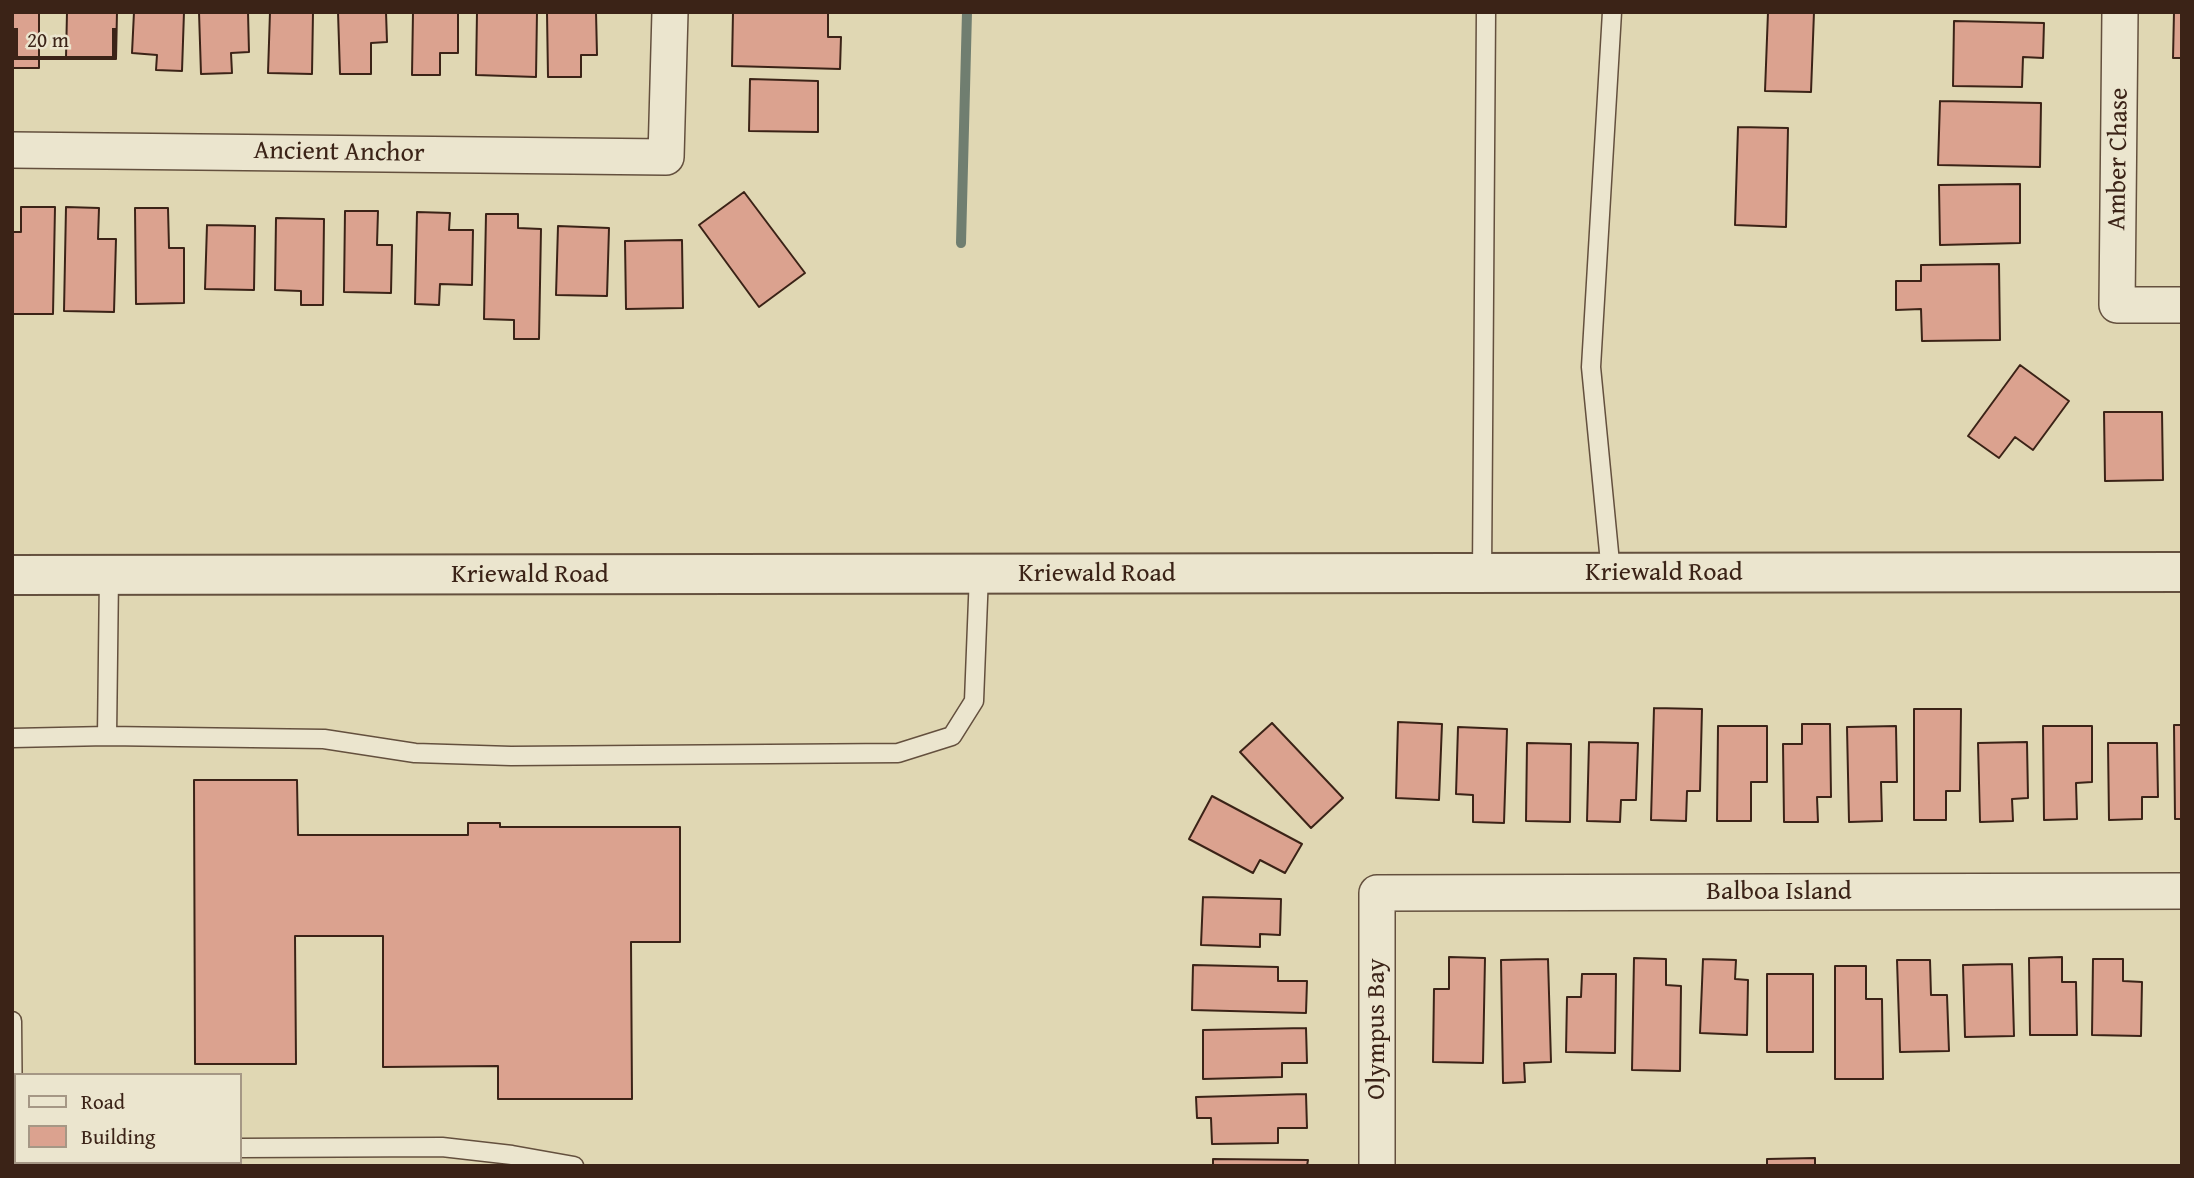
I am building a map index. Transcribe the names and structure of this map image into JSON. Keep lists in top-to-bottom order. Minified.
{"streets":{"street":["Ancient Anchor","Amber Chase","Kriewald Road","Balboa Island","Olympus Bay"]},"crossings":[["Balboa Island","Olympus Bay"]],"legend":["Road","Building"],"scale_bar":"20 m"}
